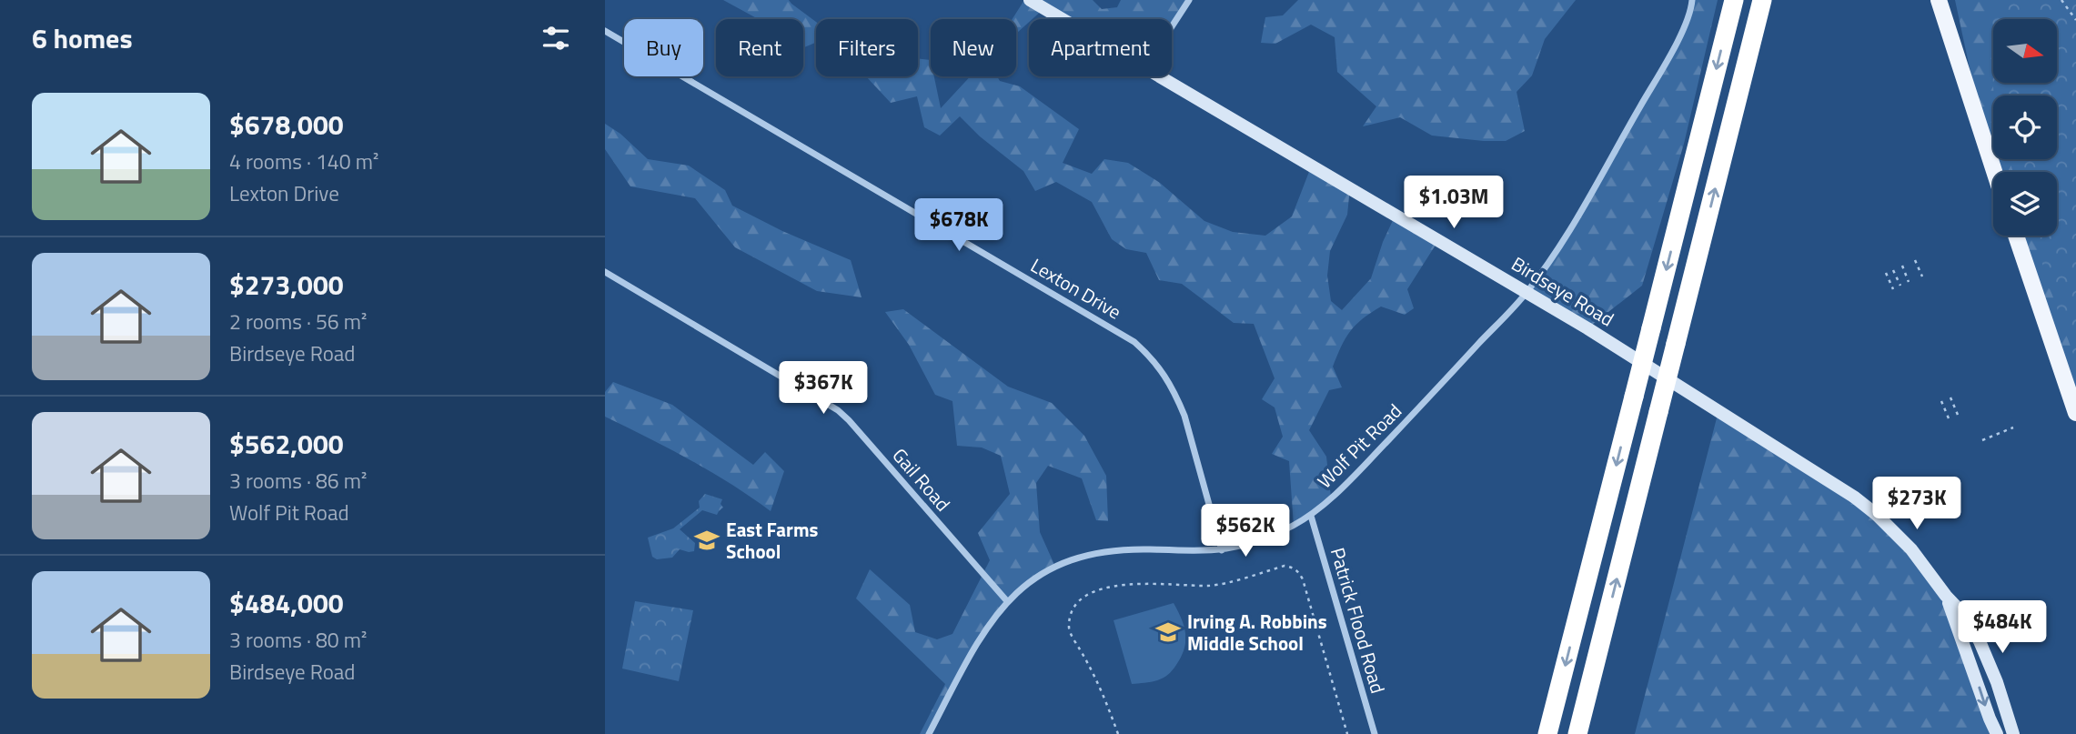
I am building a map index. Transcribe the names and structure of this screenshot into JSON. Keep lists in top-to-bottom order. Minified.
{"streets":{"main road":["Birdseye Road"],"street":["Lexton Drive","Wolf Pit Road","Gail Road","Patrick Flood Road"]},"crossings":[["Lexton Drive","Wolf Pit Road"],["Birdseye Road","Wolf Pit Road"],["Wolf Pit Road","Gail Road"],["Wolf Pit Road","Patrick Flood Road"]],"places":{"school or university":["East Farms School","Irving A. Robbins Middle School"]},"north":"right","page":{"heading":"6 homes","chip":["Buy","Rent","Filters","New","Apartment"],"list":[{"name":"$678,000","note":"4 rooms · 140 m² · Lexton Drive"},{"name":"$273,000","note":"2 rooms · 56 m² · Birdseye Road"},{"name":"$562,000","note":"3 rooms · 86 m² · Wolf Pit Road"},{"name":"$484,000","note":"3 rooms · 80 m² · Birdseye Road"}],"price":["$1.03M","$678K","$367K","$273K","$562K","$484K"]}}
